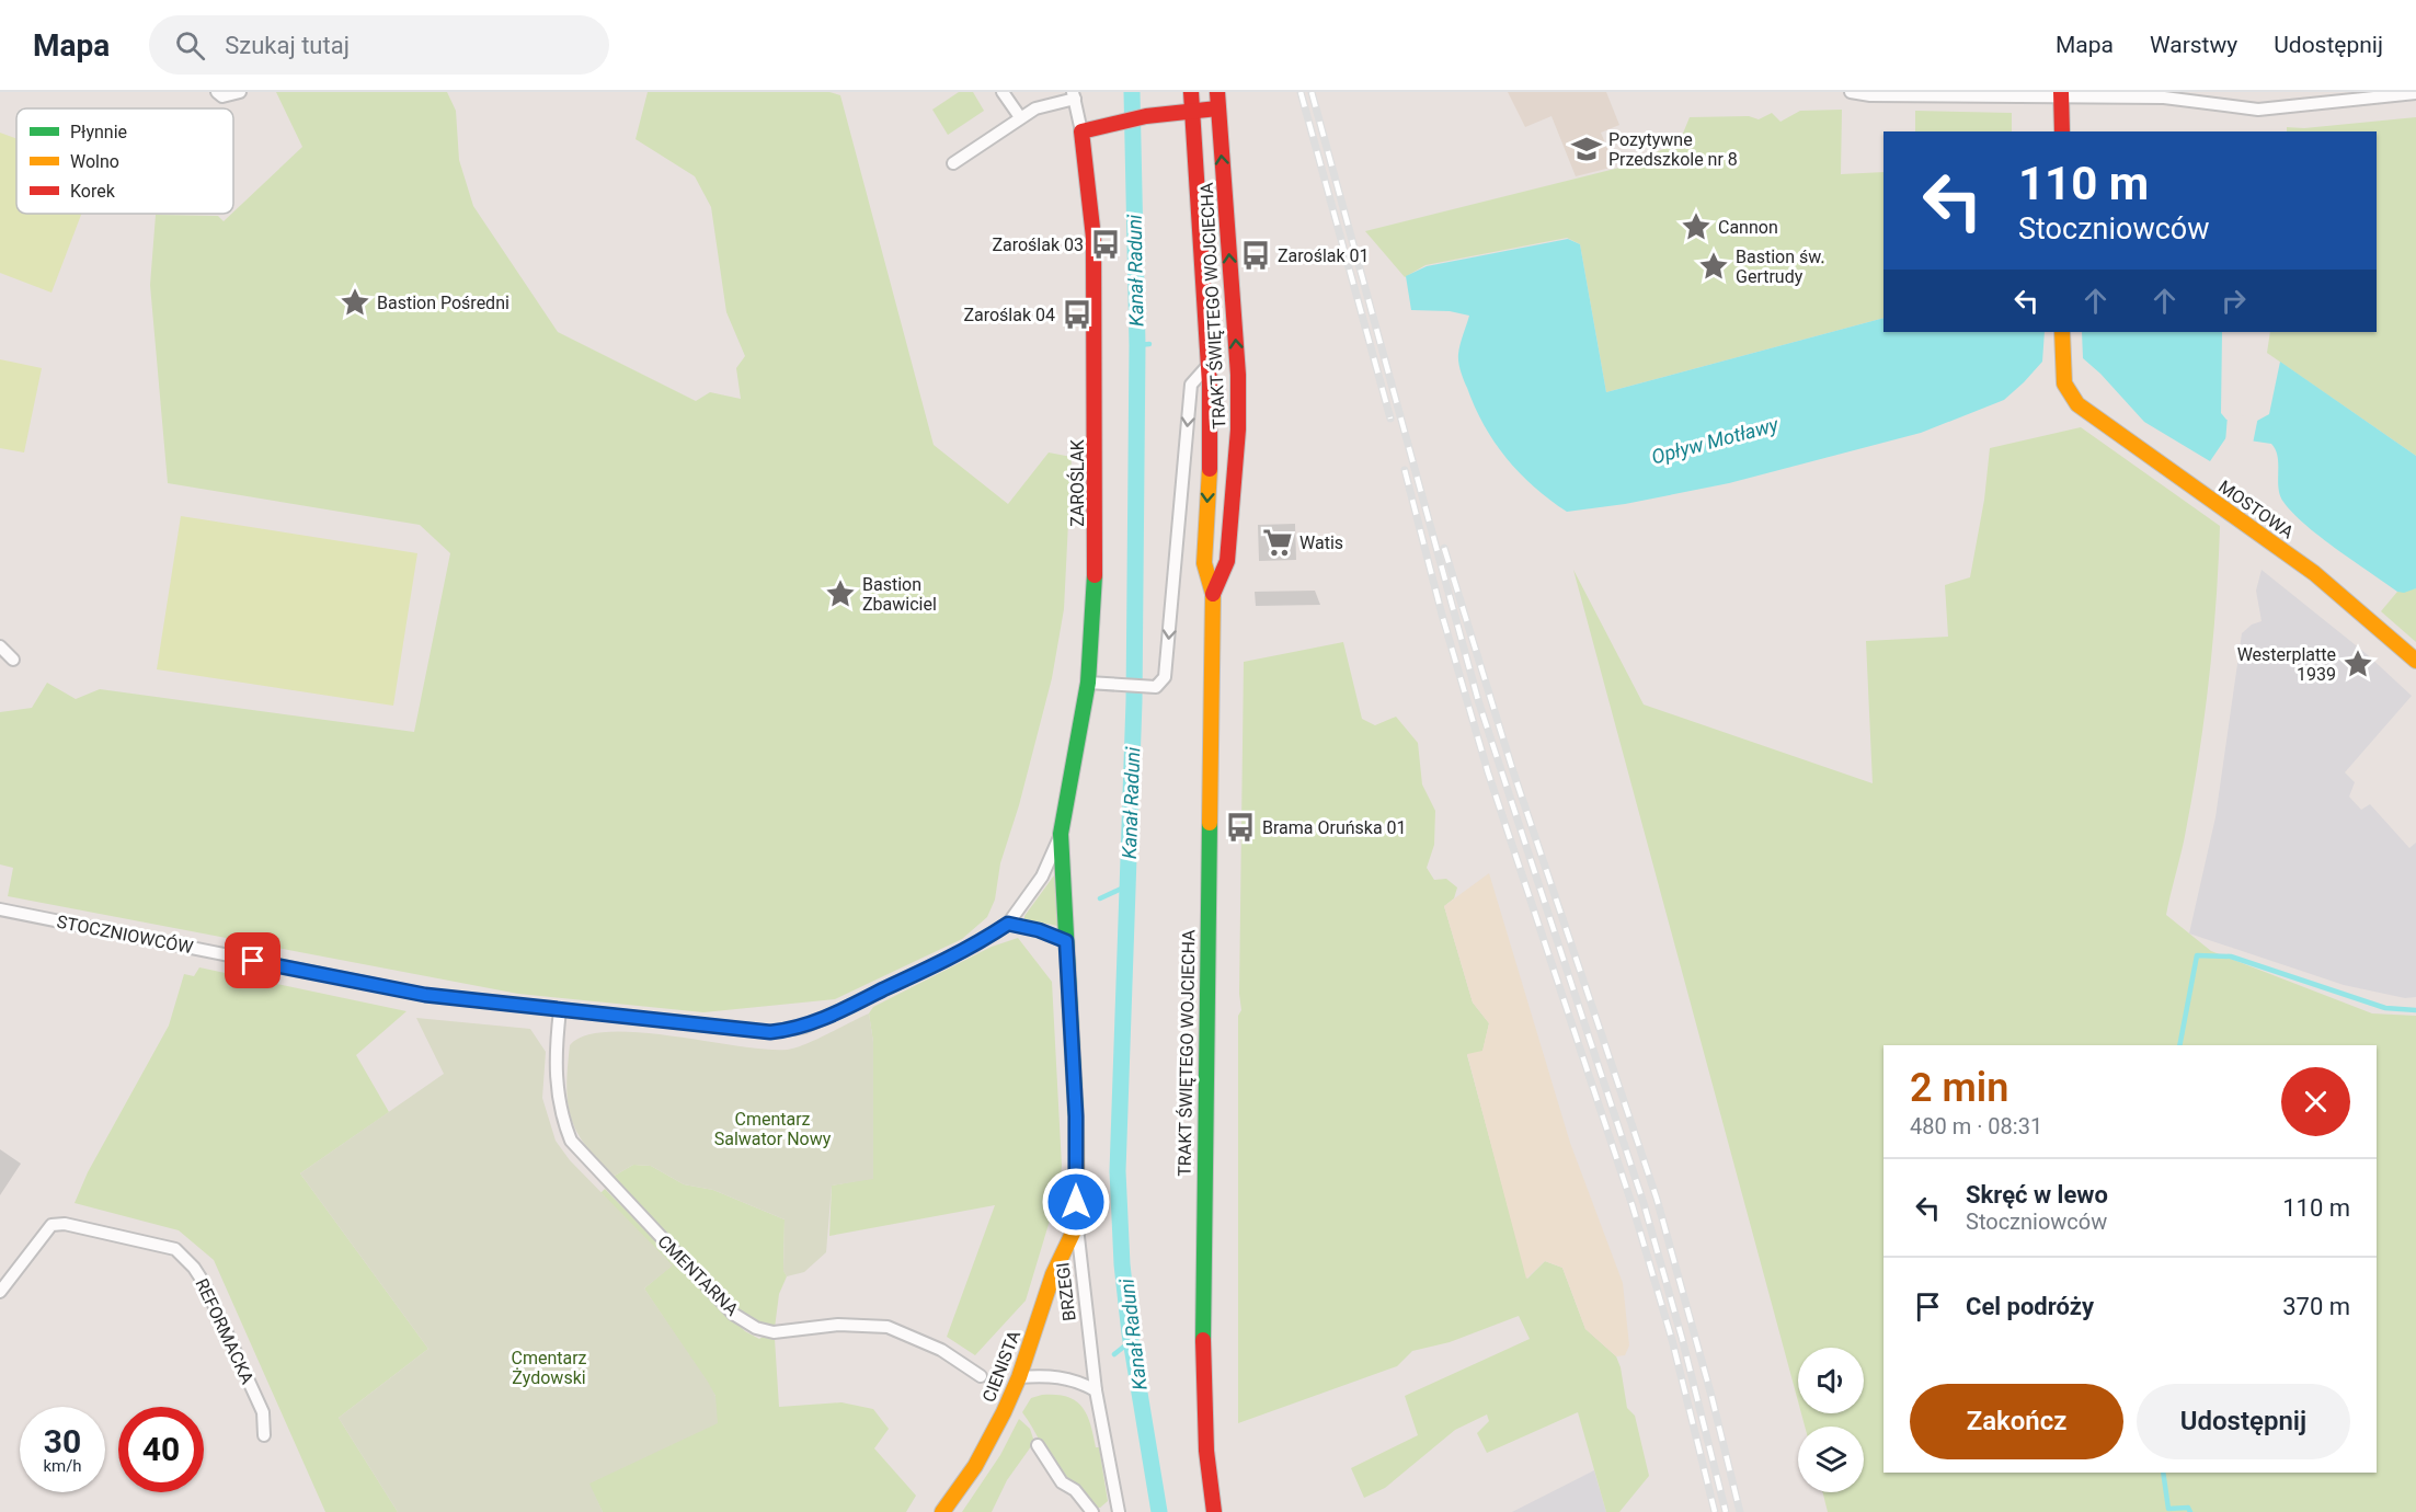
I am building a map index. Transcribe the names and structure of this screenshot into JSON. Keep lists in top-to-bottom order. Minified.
{"streets":{"street":["TRAKT ŚWIĘTEGO WOJCIECHA","ZAROŚLAK","MOSTOWA","STOCZNIOWCÓW","CMENTARNA","BRZEGI","REFORMACKA","CIENISTA"]},"crossings":[["TRAKT ŚWIĘTEGO WOJCIECHA","ZAROŚLAK"],["ZAROŚLAK","STOCZNIOWCÓW"],["ZAROŚLAK","BRZEGI"],["STOCZNIOWCÓW","CMENTARNA"],["STOCZNIOWCÓW","BRZEGI"],["BRZEGI","CIENISTA"]],"water":["Kanał Raduni","Opływ Motławy"],"parks":["Cmentarz Salwator Nowy","Cmentarz Żydowski"],"places":{"school or university":["Pozytywne Przedszkole nr 8"],"place":["Cannon","Bastion św. Gertrudy","Bastion Pośredni","Bastion Zbawiciel","Westerplatte 1939"],"bus stop":["Zaroślak 03","Zaroślak 01","Zaroślak 04","Brama Oruńska 01"],"supermarket":["Watis"]},"legend":["Płynnie","Wolno","Korek"],"page":{"header":"Mapa","search":"Szukaj tutaj","nav":["Mapa","Warstwy","Udostępnij"],"turn":["110 m","Stoczniowców"],"heading":["2 min","480 m · 08:31"],"list":[{"name":"Skręć w lewo","note":"Stoczniowców","value":"110 m"},{"name":"Cel podróży","value":"370 m"}],"buttons":["Zakończ","Udostępnij"],"speed":"30 km/h","limit":"40"}}
